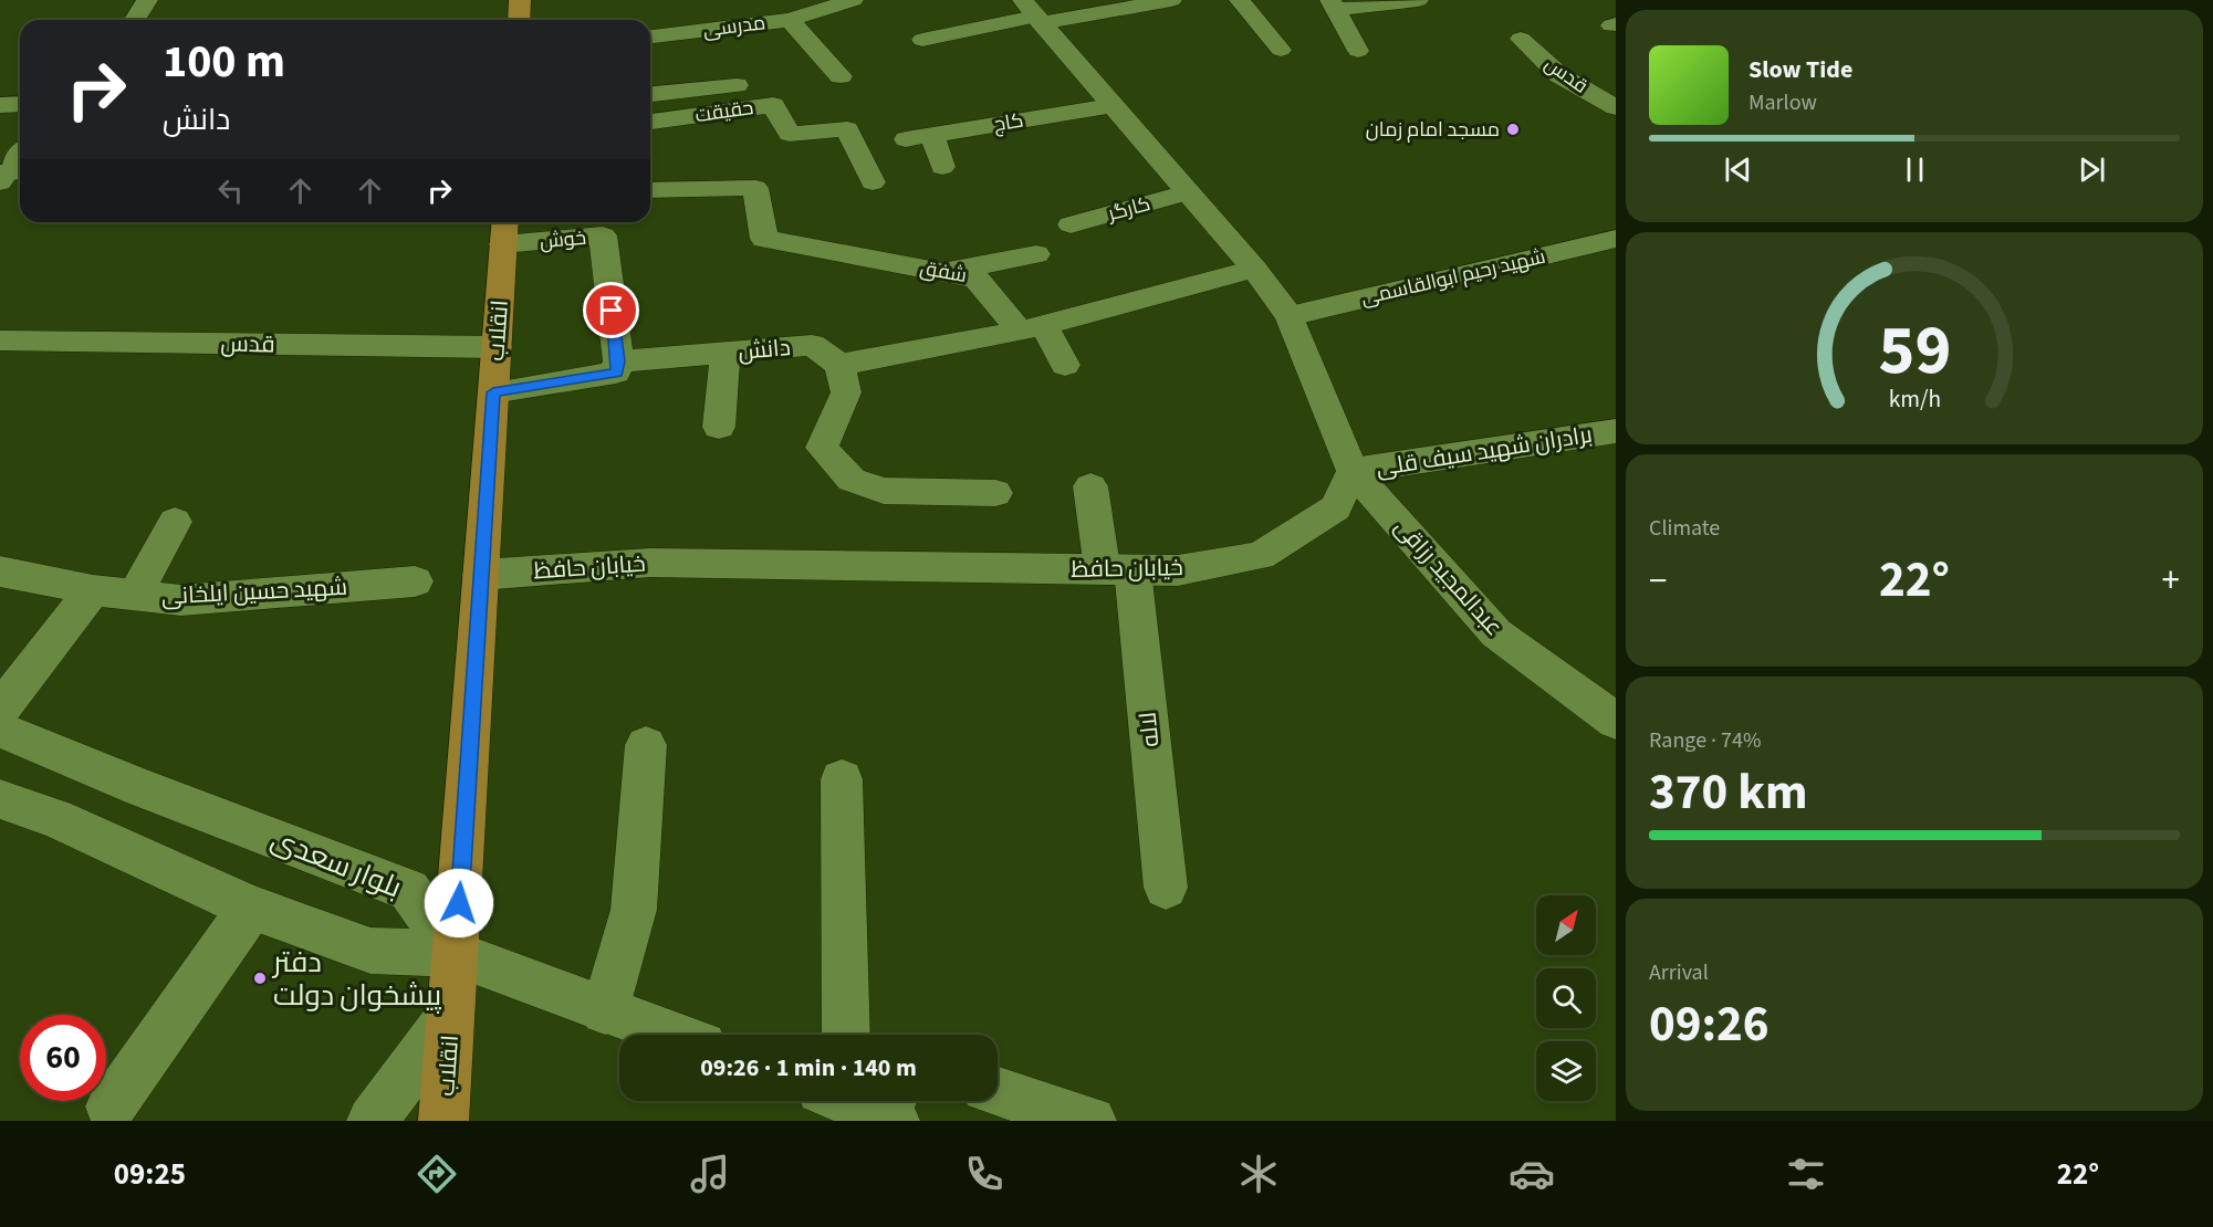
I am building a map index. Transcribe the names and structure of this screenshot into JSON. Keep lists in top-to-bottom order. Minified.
{"streets":{"main road":["انقلاب"],"street":["مدرسی","قدس","حقیقت","کاج","کارگر","خوش","شفق","شهید رحیم ابوالقاسمی","دانش","برادران شهید سیف قلی","خیابان حافظ","عبدالمجید رزاقی","شهید حسین ایلخانی","لاله","بلوار سعدی"]},"crossings":[["قدس","انقلاب"],["خوش","انقلاب"],["خوش","دانش"],["انقلاب","دانش"],["انقلاب","خیابان حافظ"],["انقلاب","بلوار سعدی"],["برادران شهید سیف قلی","خیابان حافظ"],["برادران شهید سیف قلی","عبدالمجید رزاقی"],["خیابان حافظ","عبدالمجید رزاقی"],["خیابان حافظ","لاله"]],"places":["مسجد امام زمان","دفتر پیشخوان دولت"],"north":"top right","page":{"turn":["100 m","دانش"],"song":["Slow Tide","Marlow"],"tile":["Climate",["Range · 74%","370 km"],["Arrival","09:26"]],"heat":["−","22°","+"],"limit":"60","trip":"09:26 · 1 min · 140 m","tabs":["09:25","22°"],"gauge":["59","km/h"]}}
